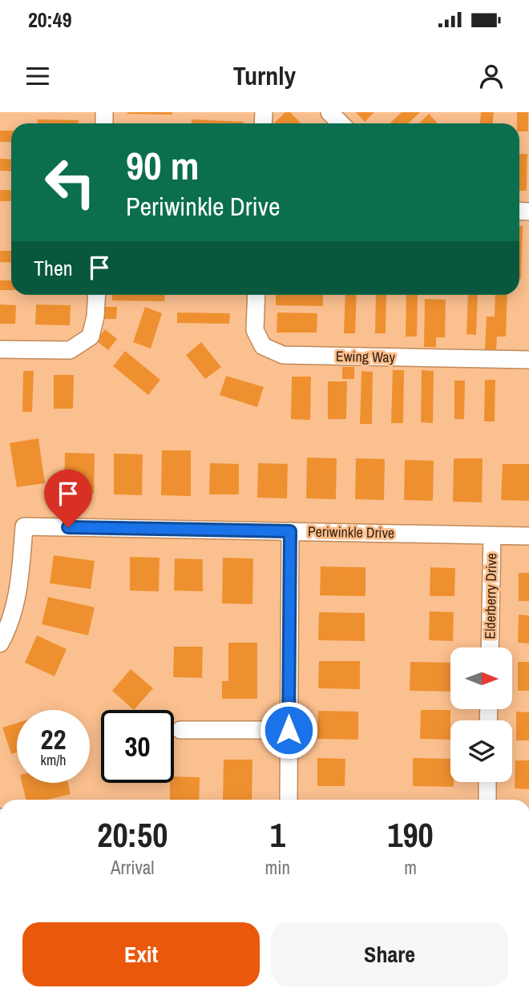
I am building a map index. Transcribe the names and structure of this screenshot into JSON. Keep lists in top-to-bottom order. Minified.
{"streets":{"street":["Ewing Way","Periwinkle Drive","Elderberry Drive"]},"crossings":[["Periwinkle Drive","Elderberry Drive"]],"north":"right","page":{"status":"20:49","header":"Turnly","turn":["90 m","Periwinkle Drive"],"then":"Then","speed":"22 km/h","limit":"30","eta":["20:50","Arrival","1","min","190","m"],"buttons":["Exit","Share"]}}
